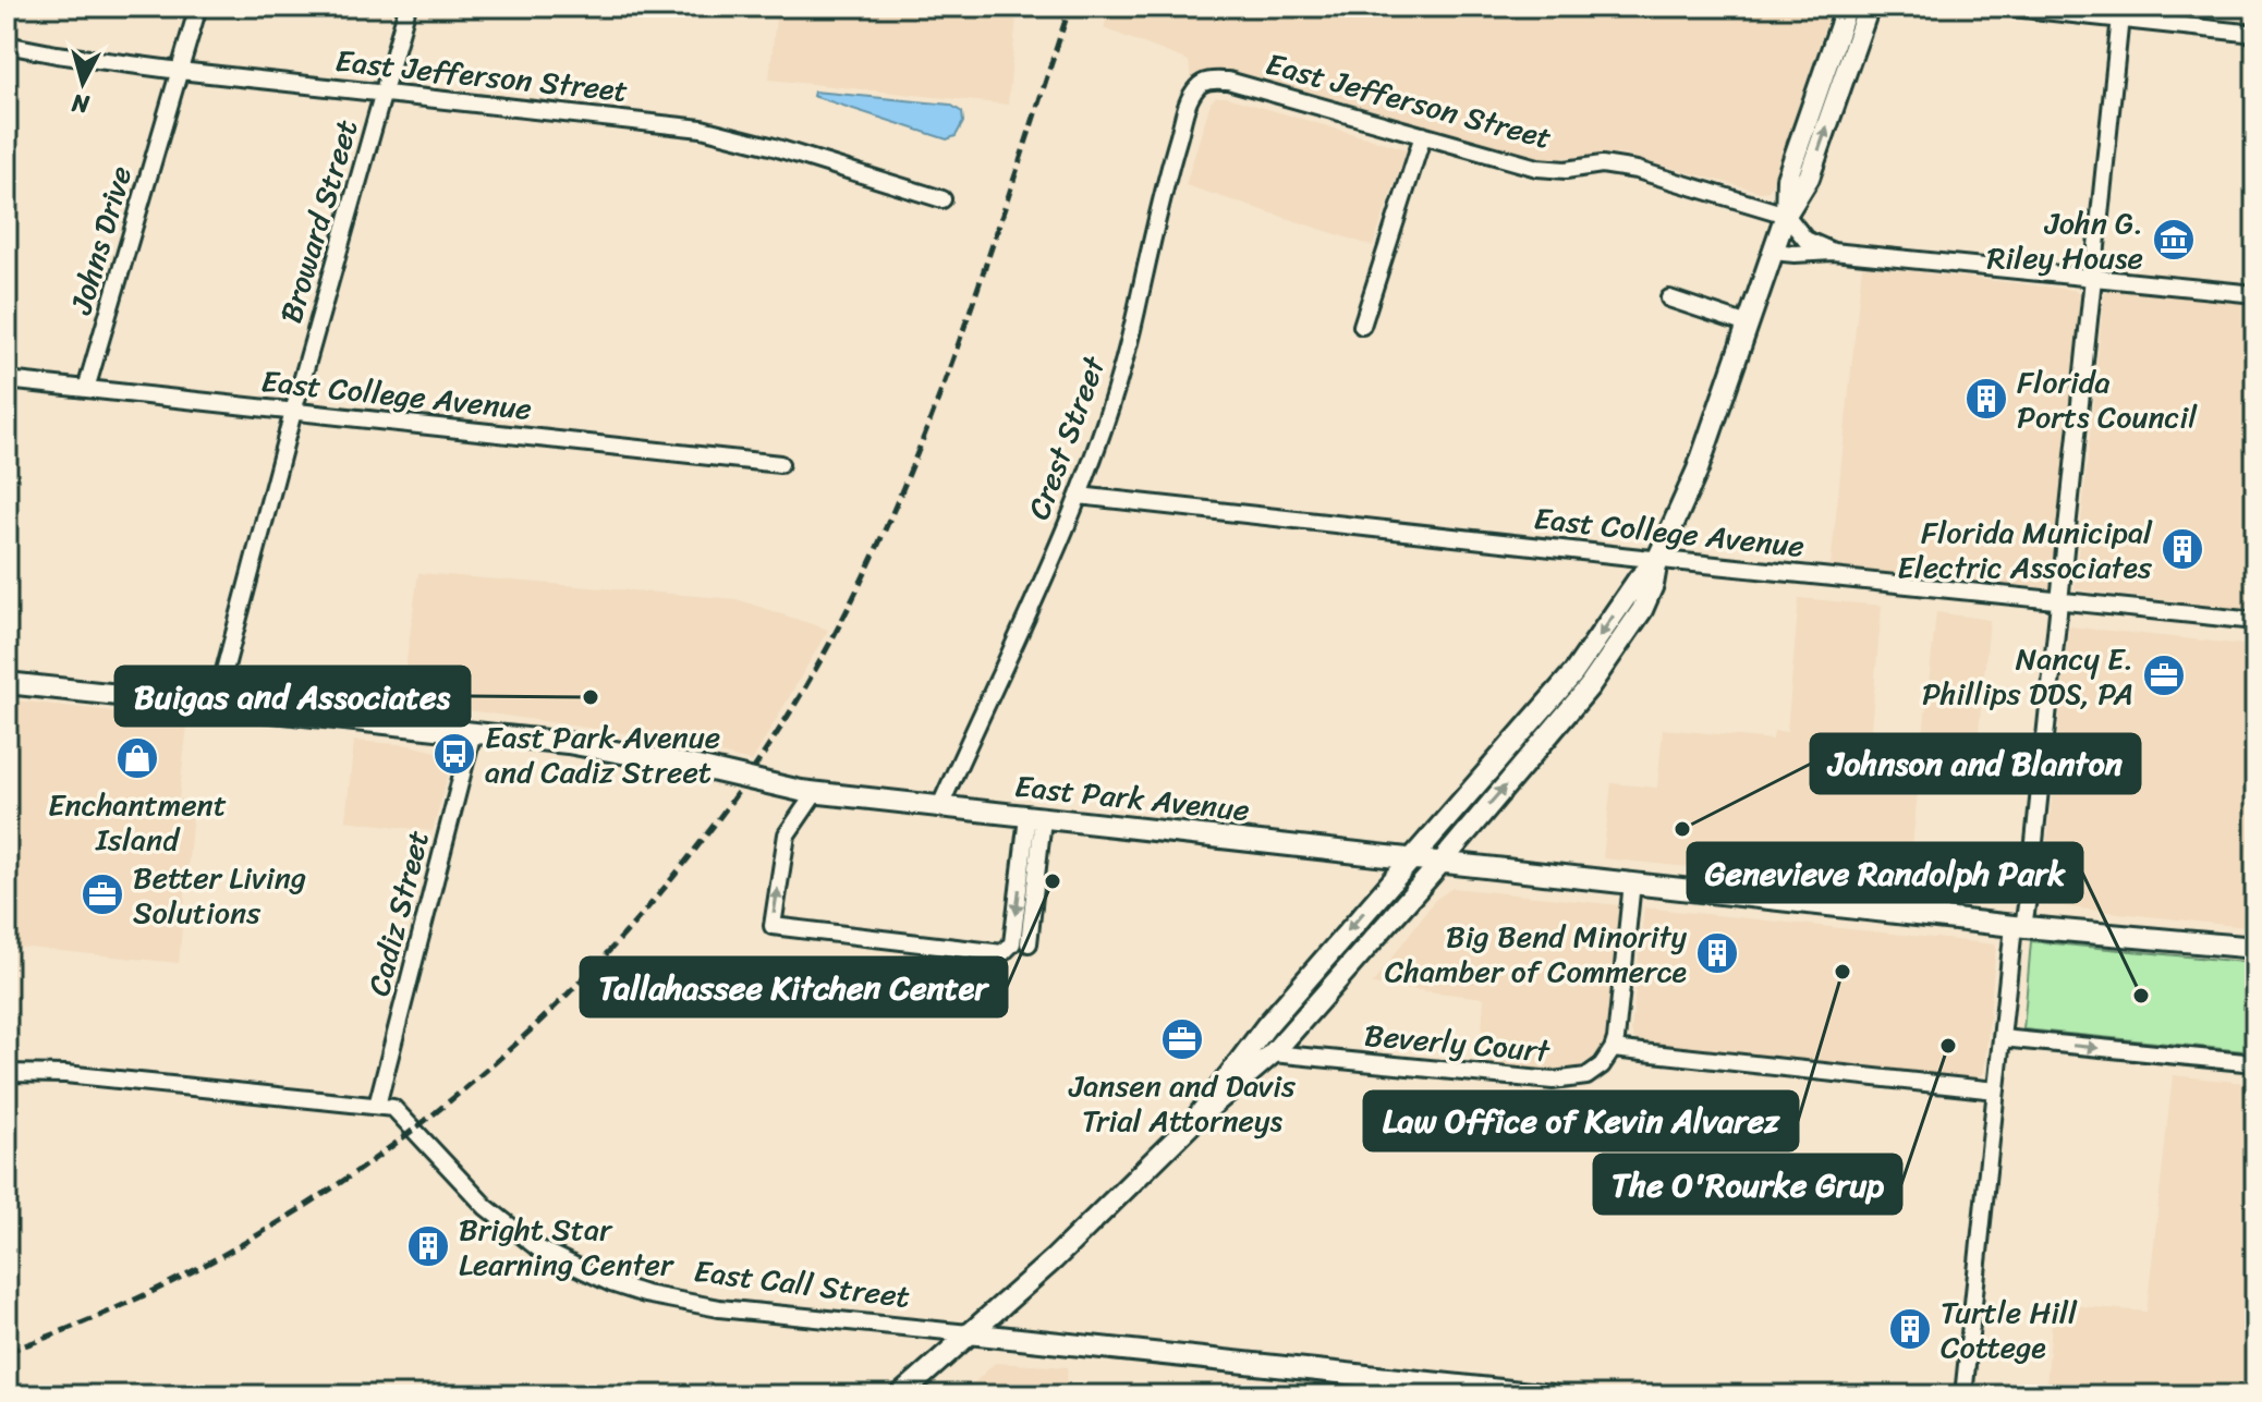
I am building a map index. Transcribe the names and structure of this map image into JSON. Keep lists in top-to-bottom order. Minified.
{"streets":{"street":["East Jefferson Street","Broward Street","Johns Drive","East College Avenue","Crest Street","East Park Avenue","Cadiz Street","Beverly Court","East Call Street"]},"crossings":[["East Jefferson Street","Broward Street"],["East Jefferson Street","Johns Drive"],["East Jefferson Street","Crest Street"],["Broward Street","East College Avenue"],["Broward Street","East Park Avenue"],["Johns Drive","East College Avenue"],["East College Avenue","Crest Street"],["Crest Street","East Park Avenue"],["East Park Avenue","Cadiz Street"],["Cadiz Street","East Call Street"]],"places":{"museum":["John G. Riley House"],"building":["Florida Ports Council","Florida Municipal Electric Associates","Big Bend Minority Chamber of Commerce","Bright Star Learning Center","Turtle Hill Cottege"],"office":["Nancy E. Phillips DDS, PA","Better Living Solutions","Jansen and Davis Trial Attorneys"],"other":["Buigas and Associates","Johnson and Blanton","Tallahassee Kitchen Center","Law Office of Kevin Alvarez","Genevieve Randolph Park","The O'Rourke Grup"],"bus stop":["East Park Avenue and Cadiz Street"],"shop":["Enchantment Island"]},"north":"bottom"}
